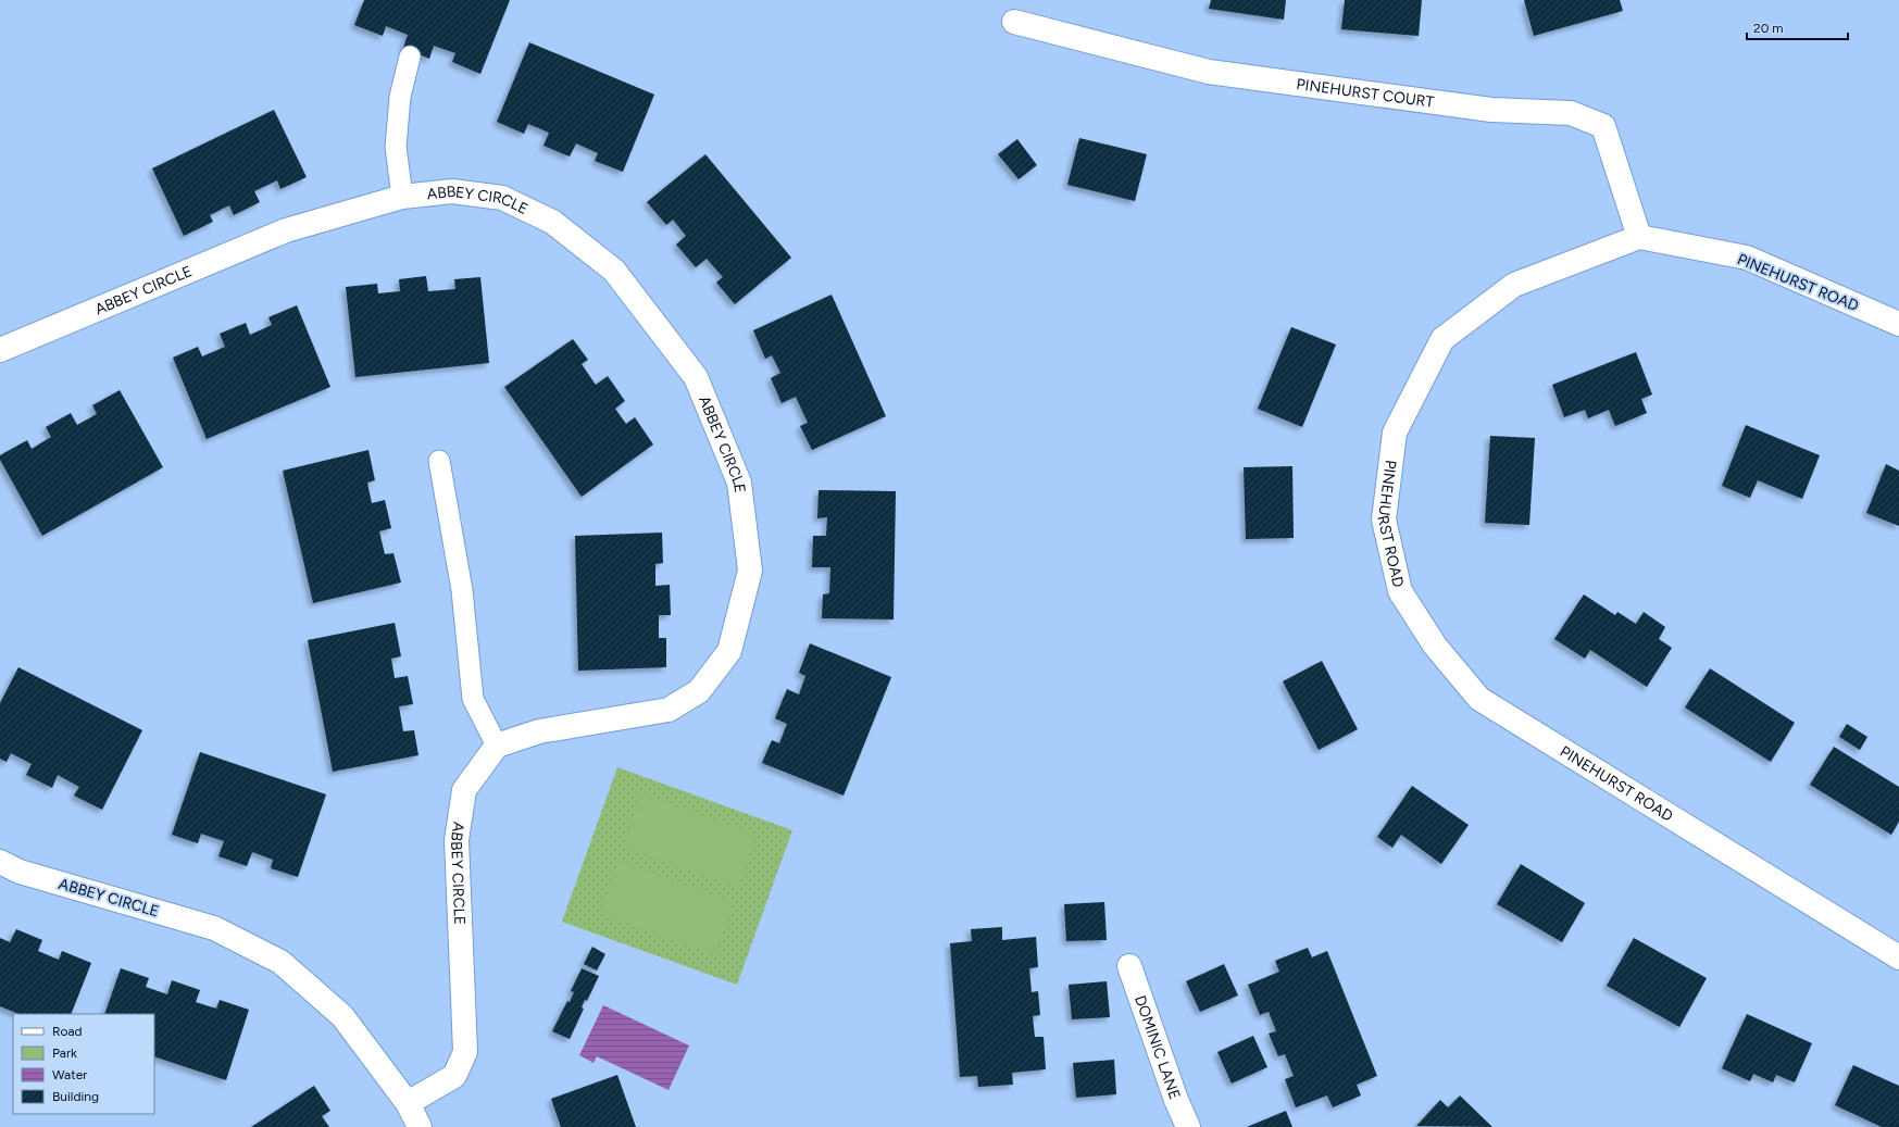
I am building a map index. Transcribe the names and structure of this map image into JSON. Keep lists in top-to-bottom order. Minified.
{"streets":{"street":["PINEHURST COURT","ABBEY CIRCLE","PINEHURST ROAD","DOMINIC LANE"]},"crossings":[["PINEHURST COURT","PINEHURST ROAD"]],"legend":["Road","Park","Water","Building"],"scale_bar":"20 m"}
